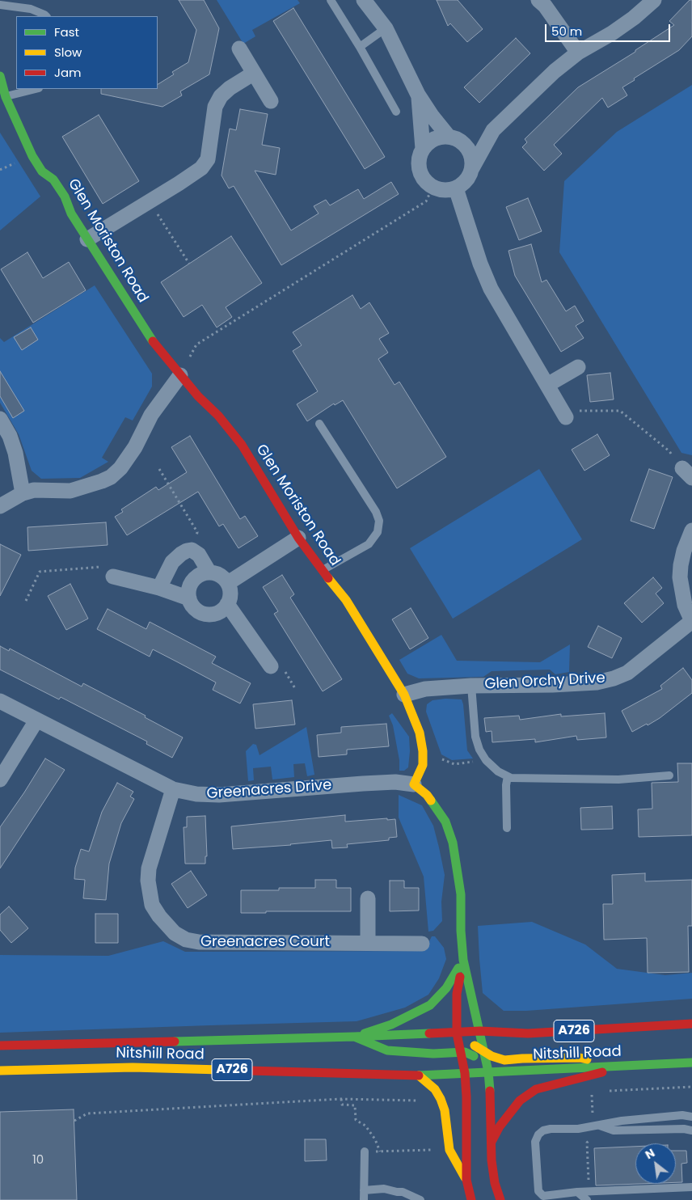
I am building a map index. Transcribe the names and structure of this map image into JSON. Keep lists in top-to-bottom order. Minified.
{"streets":{"street":["Glen Moriston Road","Glen Orchy Drive","Greenacres Drive","Greenacres Court","A726","Nitshill Road"]},"crossings":[["Glen Moriston Road","Glen Orchy Drive"],["Glen Moriston Road","Greenacres Drive"],["Greenacres Drive","Greenacres Court"]],"house_numbers":["10"],"legend":["Fast","Slow","Jam"],"scale_bar":"50 m","north":"top left"}
